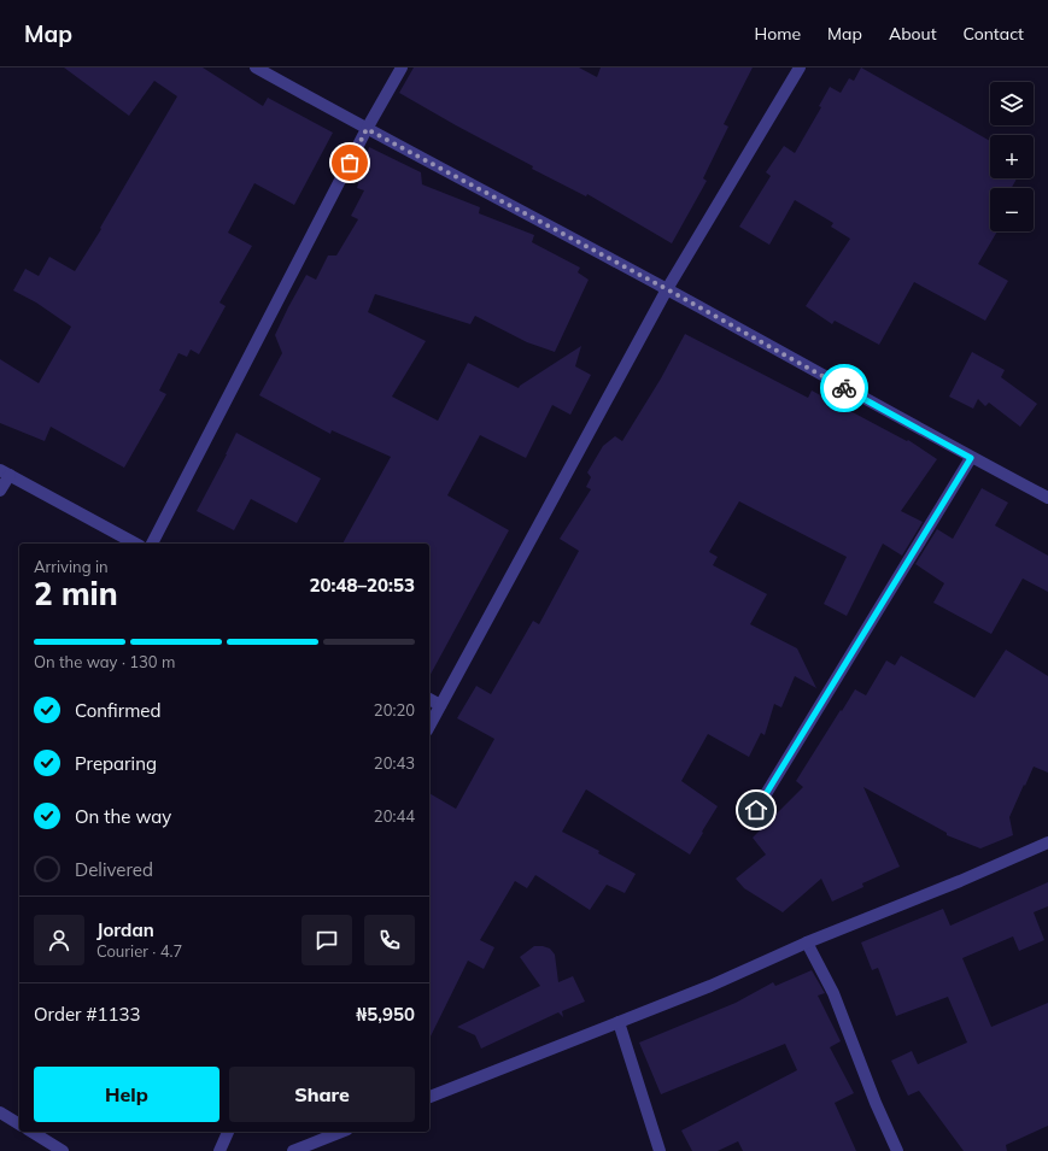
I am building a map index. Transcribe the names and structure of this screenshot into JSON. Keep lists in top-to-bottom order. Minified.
{"page":{"header":"Map","nav":["Home","Map","About","Contact"],"map_buttons":["+","−"],"heading":["2 min","Arriving in","20:48–20:53"],"panel":["Jordan","Courier · 4.7","Order #1133","₦5,950"],"bar":"On the way · 130 m","list":[["Confirmed","20:20"],["Preparing","20:43"],["On the way","20:44"],"Delivered"],"buttons":["Help","Share"]}}
